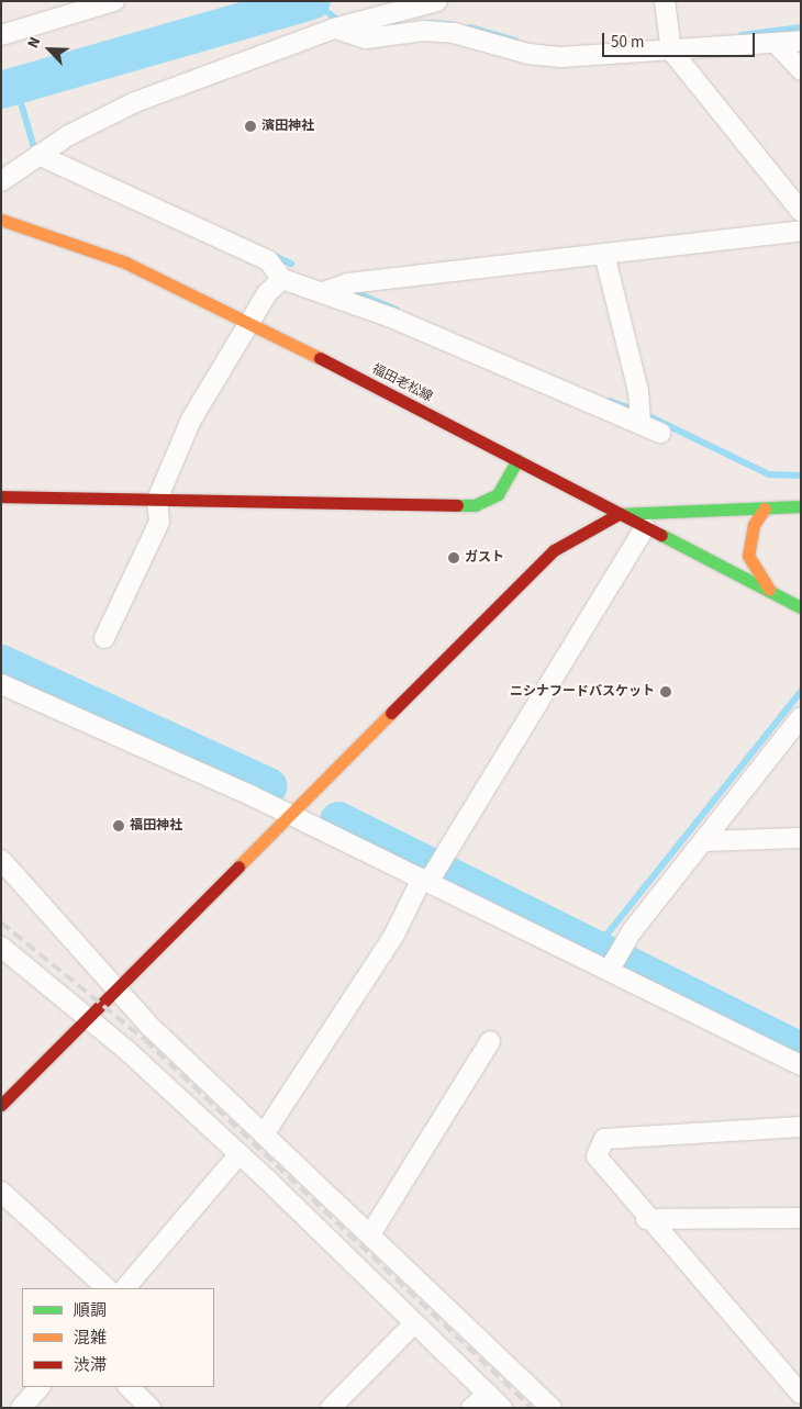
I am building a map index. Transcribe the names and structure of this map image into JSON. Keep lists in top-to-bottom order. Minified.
{"streets":{"street":["福田老松線"]},"places":["濱田神社","ガスト","ニシナフードバスケット","福田神社"],"legend":["順調","混雑","渋滞"],"scale_bar":"50 m","north":"top left"}
